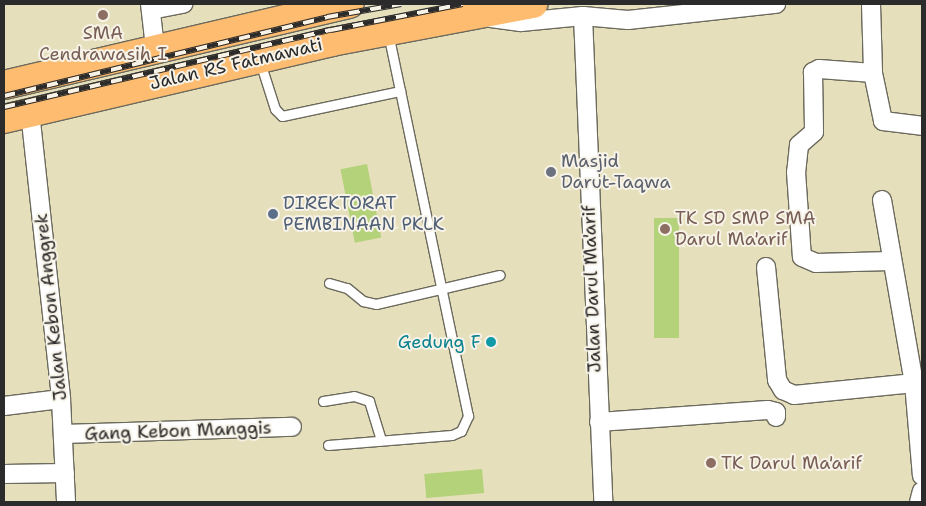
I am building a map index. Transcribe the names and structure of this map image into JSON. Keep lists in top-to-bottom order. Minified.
{"streets":{"main road":["Jalan RS Fatmawati"],"street":["Jalan Darul Ma'arif","Jalan Kebon Anggrek","Gang Kebon Manggis"]},"crossings":[["Jalan RS Fatmawati","Jalan Darul Ma'arif"],["Jalan RS Fatmawati","Jalan Kebon Anggrek"],["Jalan Kebon Anggrek","Gang Kebon Manggis"]],"places":["SMA Cendrawasih I","Masjid Darut-Taqwa","DIREKTORAT PEMBINAAN PKLK","TK SD SMP SMA Darul Ma'arif","Gedung F","TK Darul Ma'arif"]}
